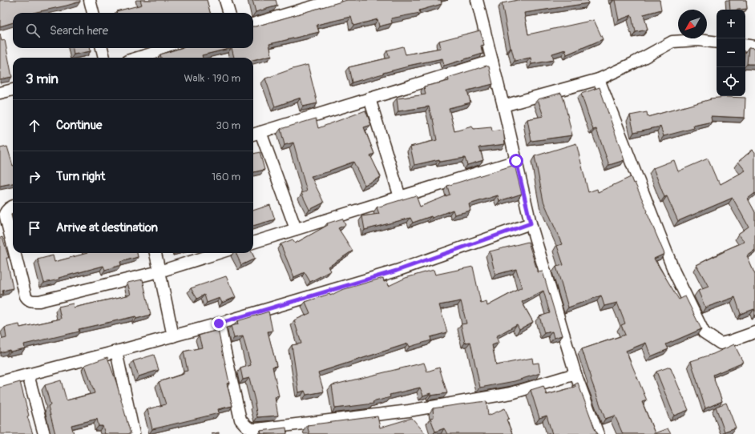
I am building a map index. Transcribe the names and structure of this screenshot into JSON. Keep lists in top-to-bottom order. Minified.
{"north":"bottom left","page":{"map_buttons":["+","−"],"search":"Search here","heading":["3 min","Walk · 190 m"],"list":[["Continue","30 m"],["Turn right","160 m"],"Arrive at destination"]}}
